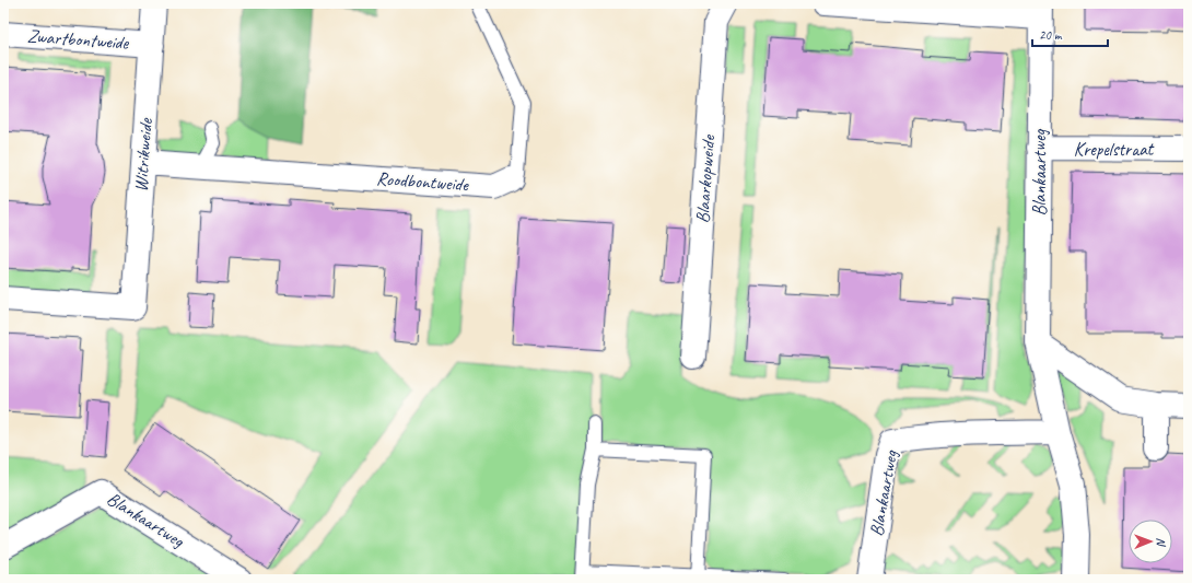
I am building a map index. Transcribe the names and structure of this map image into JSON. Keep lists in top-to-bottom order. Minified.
{"streets":{"street":["Zwartbontweide","Krepelstraat","Witrikweide","Blankaartweg","Blaarkopweide","Roodbontweide"]},"crossings":[["Zwartbontweide","Witrikweide"],["Krepelstraat","Blankaartweg"],["Witrikweide","Roodbontweide"]],"scale_bar":"20 m","north":"right"}
